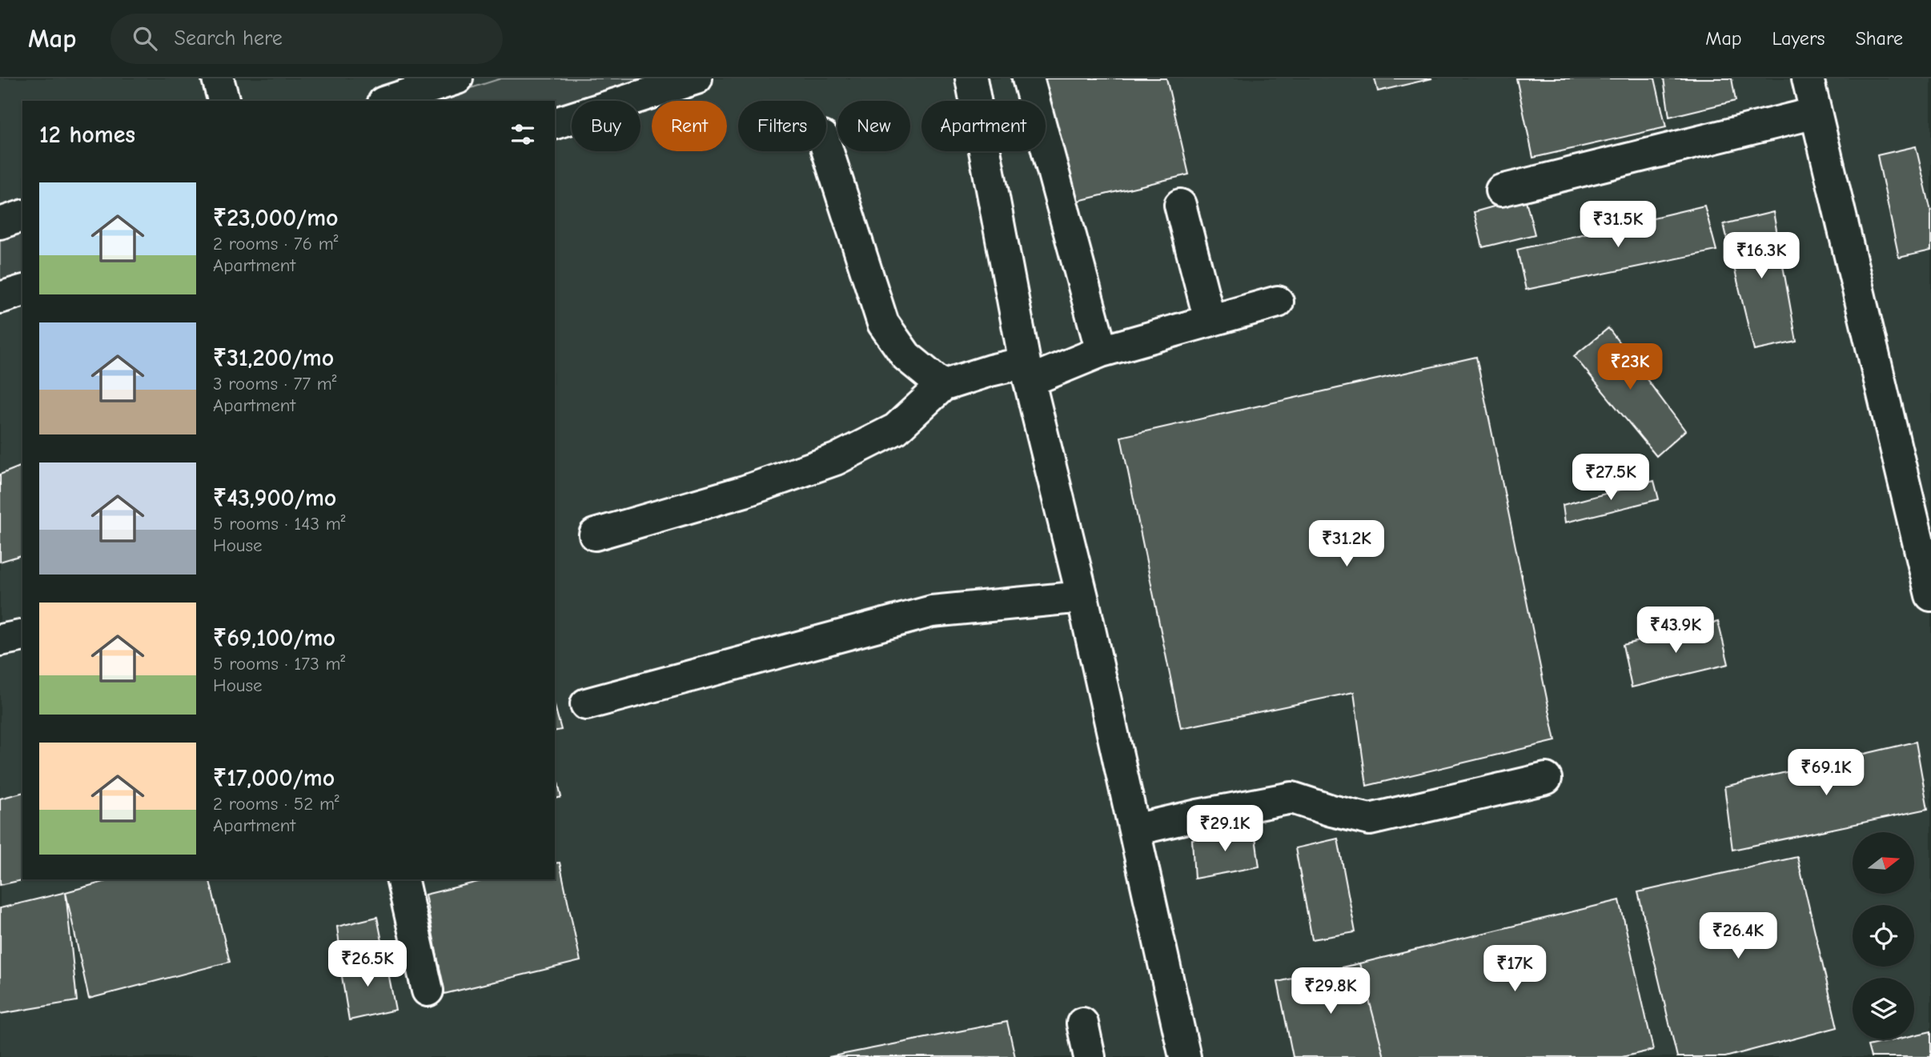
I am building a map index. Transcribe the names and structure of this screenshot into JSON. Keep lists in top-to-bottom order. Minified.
{"north":"right","page":{"header":"Map","search":"Search here","nav":["Map","Layers","Share"],"chip":["Buy","Rent","Filters","New","Apartment"],"heading":"12 homes","list":[{"name":"₹23,000/mo","note":"2 rooms · 76 m² · Apartment"},{"name":"₹31,200/mo","note":"3 rooms · 77 m² · Apartment"},{"name":"₹43,900/mo","note":"5 rooms · 143 m² · House"},{"name":"₹69,100/mo","note":"5 rooms · 173 m² · House"},{"name":"₹17,000/mo","note":"2 rooms · 52 m² · Apartment"}],"price":["₹31.5K","₹16.3K","₹23K","₹27.5K","₹31.2K","₹43.9K","₹69.1K","₹29.1K","₹26.4K","₹26.5K","₹17K","₹29.8K"]}}
